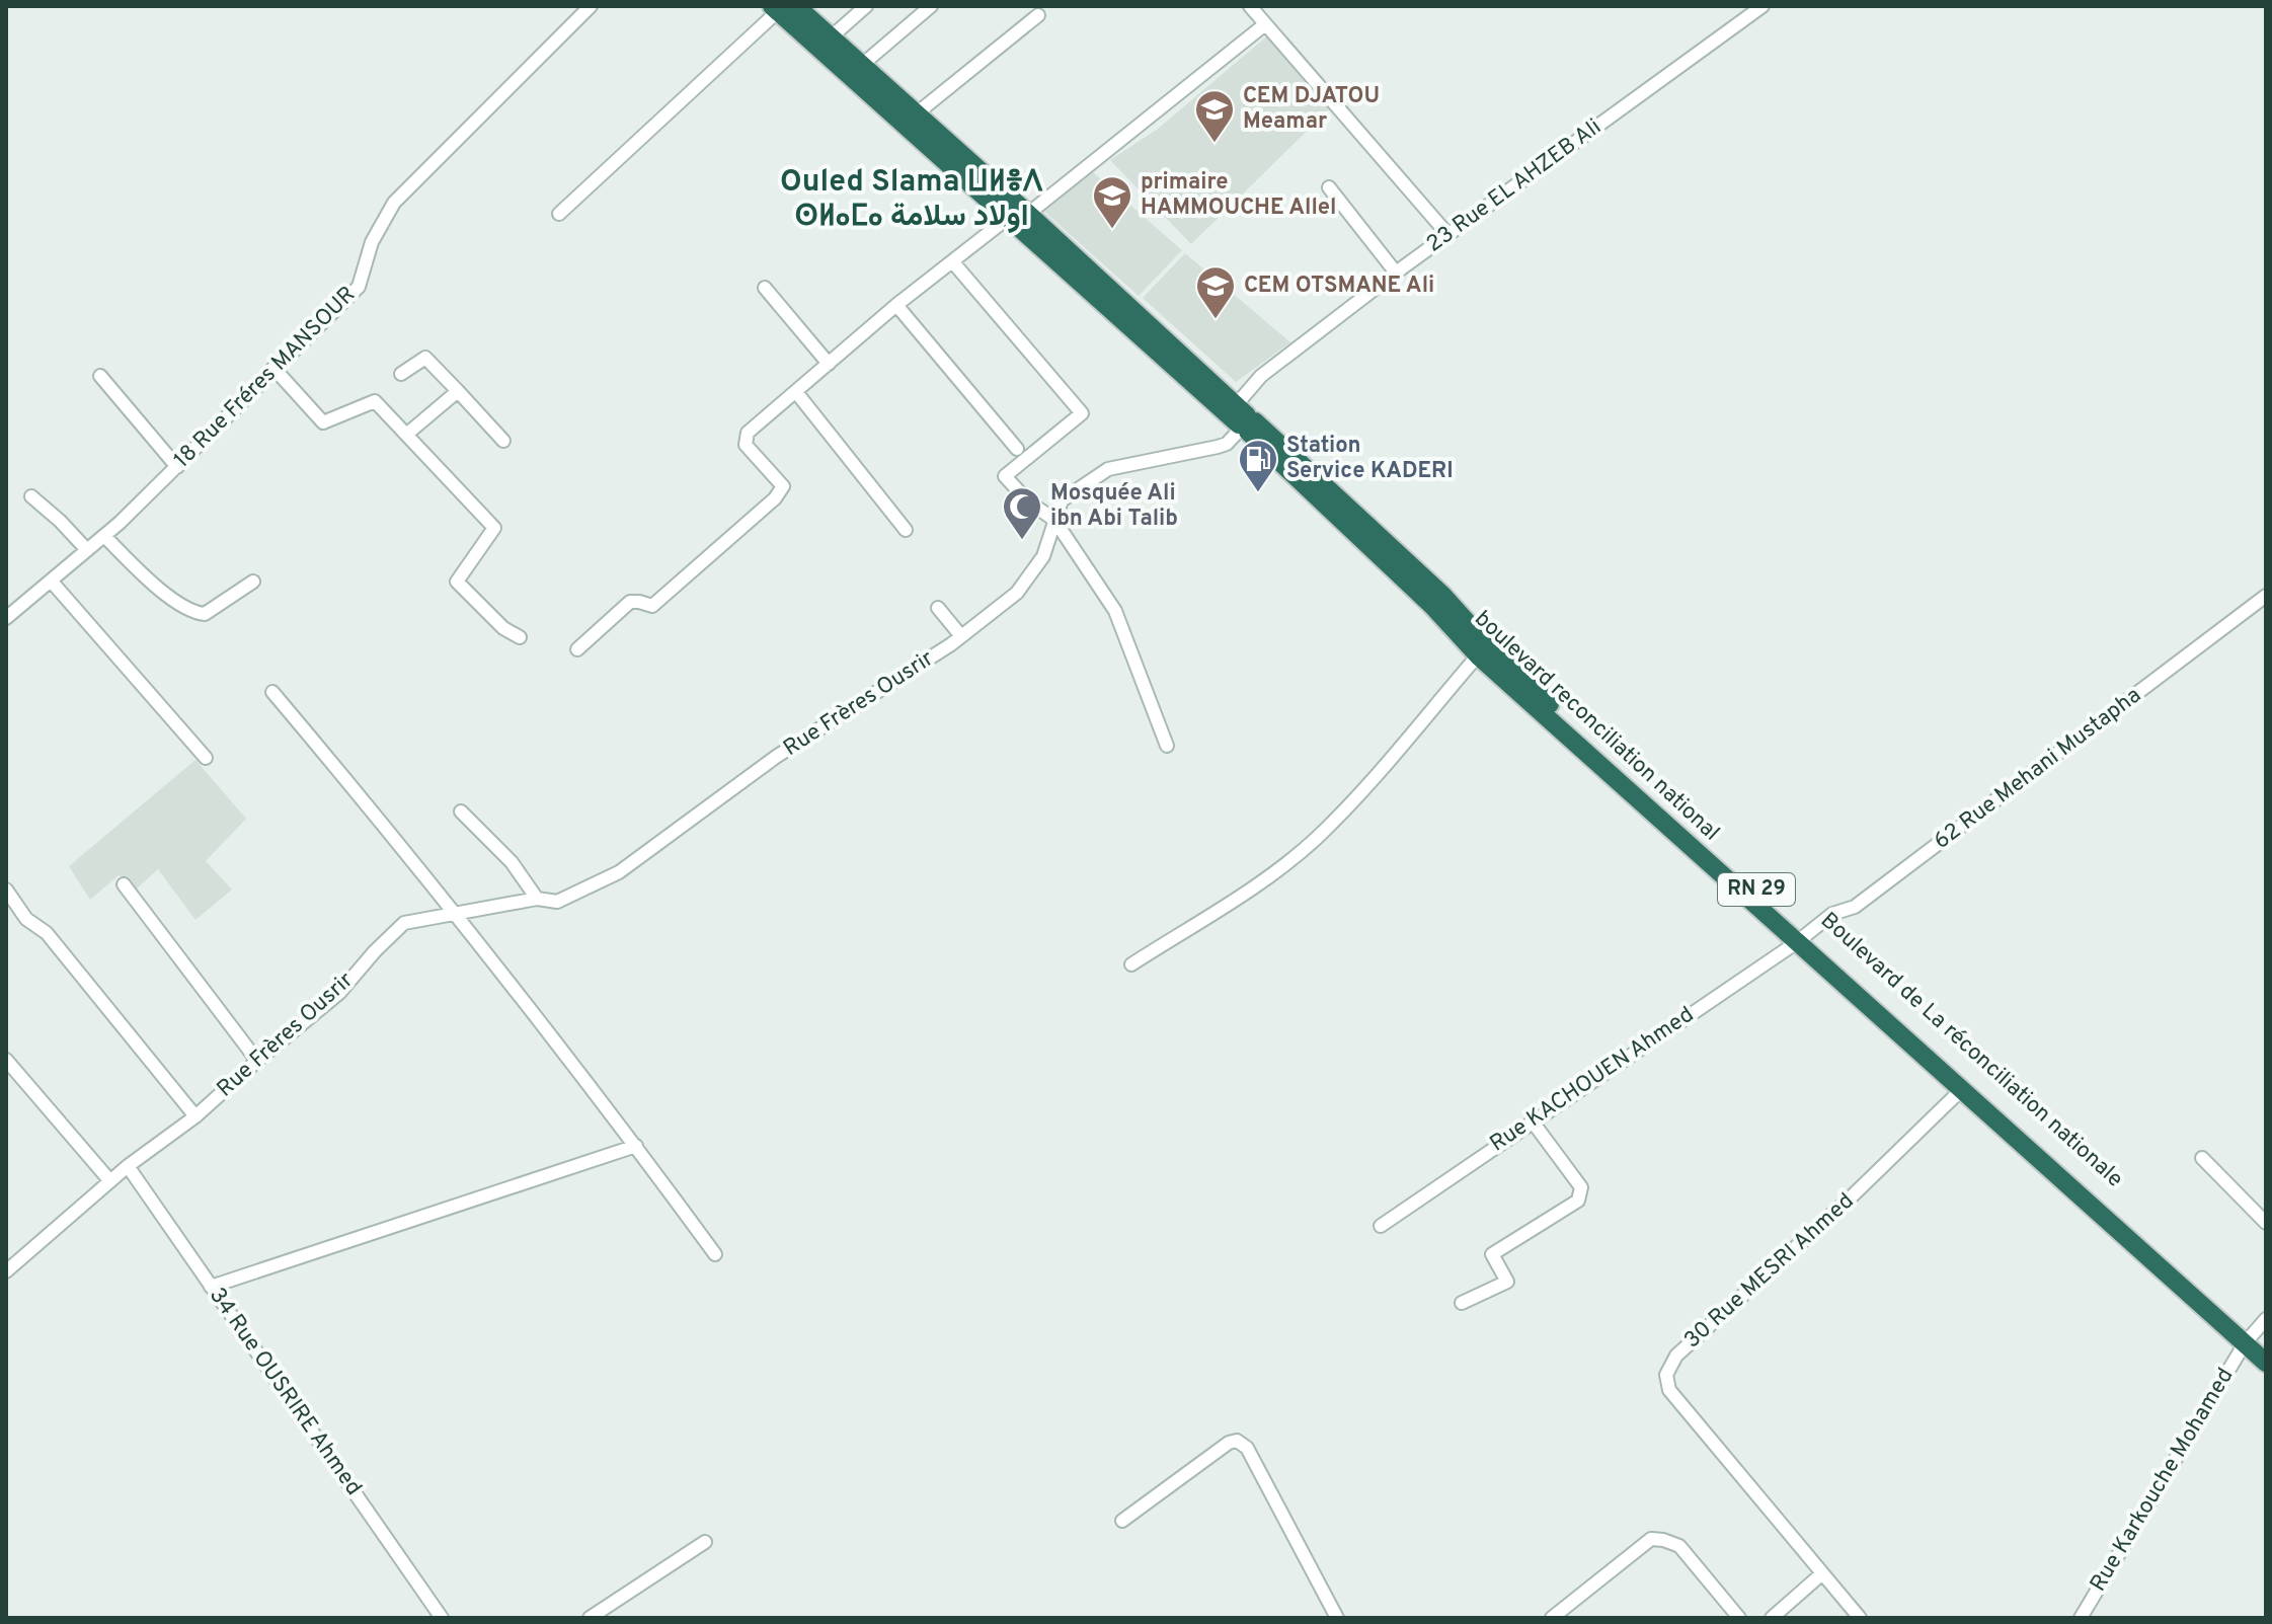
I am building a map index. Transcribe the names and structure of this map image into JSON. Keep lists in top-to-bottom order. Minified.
{"streets":{"highway":["boulevard reconciliation national","RN 29","Boulevard de La réconciliation nationale"],"street":["23 Rue EL AHZEB Ali","18 Rue Fréres MANSOUR","Rue Frères Ousrir","62 Rue Mehani Mustapha","Rue KACHOUEN Ahmed","30 Rue MESRI Ahmed","34 Rue OUSRIRE Ahmed","Rue Karkouche Mohamed"]},"crossings":[["23 Rue EL AHZEB Ali","Rue Frères Ousrir"],["23 Rue EL AHZEB Ali","boulevard reconciliation national"],["23 Rue EL AHZEB Ali","RN 29"],["23 Rue EL AHZEB Ali","Boulevard de La réconciliation nationale"],["Rue Frères Ousrir","boulevard reconciliation national"],["Rue Frères Ousrir","RN 29"],["Rue Frères Ousrir","Boulevard de La réconciliation nationale"],["Rue Frères Ousrir","34 Rue OUSRIRE Ahmed"],["boulevard reconciliation national","62 Rue Mehani Mustapha"],["boulevard reconciliation national","RN 29"],["boulevard reconciliation national","Boulevard de La réconciliation nationale"],["boulevard reconciliation national","Rue KACHOUEN Ahmed"],["boulevard reconciliation national","30 Rue MESRI Ahmed"],["boulevard reconciliation national","Rue Karkouche Mohamed"],["62 Rue Mehani Mustapha","Boulevard de La réconciliation nationale"],["62 Rue Mehani Mustapha","Rue KACHOUEN Ahmed"],["RN 29","Boulevard de La réconciliation nationale"],["Boulevard de La réconciliation nationale","Rue KACHOUEN Ahmed"],["Boulevard de La réconciliation nationale","Rue Karkouche Mohamed"]],"districts":["Ouled Slama ⵡⵍⴻⴷ ⵙⵍⴰⵎⴰ اولاد سلامة"],"places":{"school or university":["CEM DJATOU Meamar","primaire HAMMOUCHE Allel","CEM OTSMANE Ali"],"fuel station":["Station Service KADERI"],"mosque":["Mosquée Ali ibn Abi Talib"]}}
